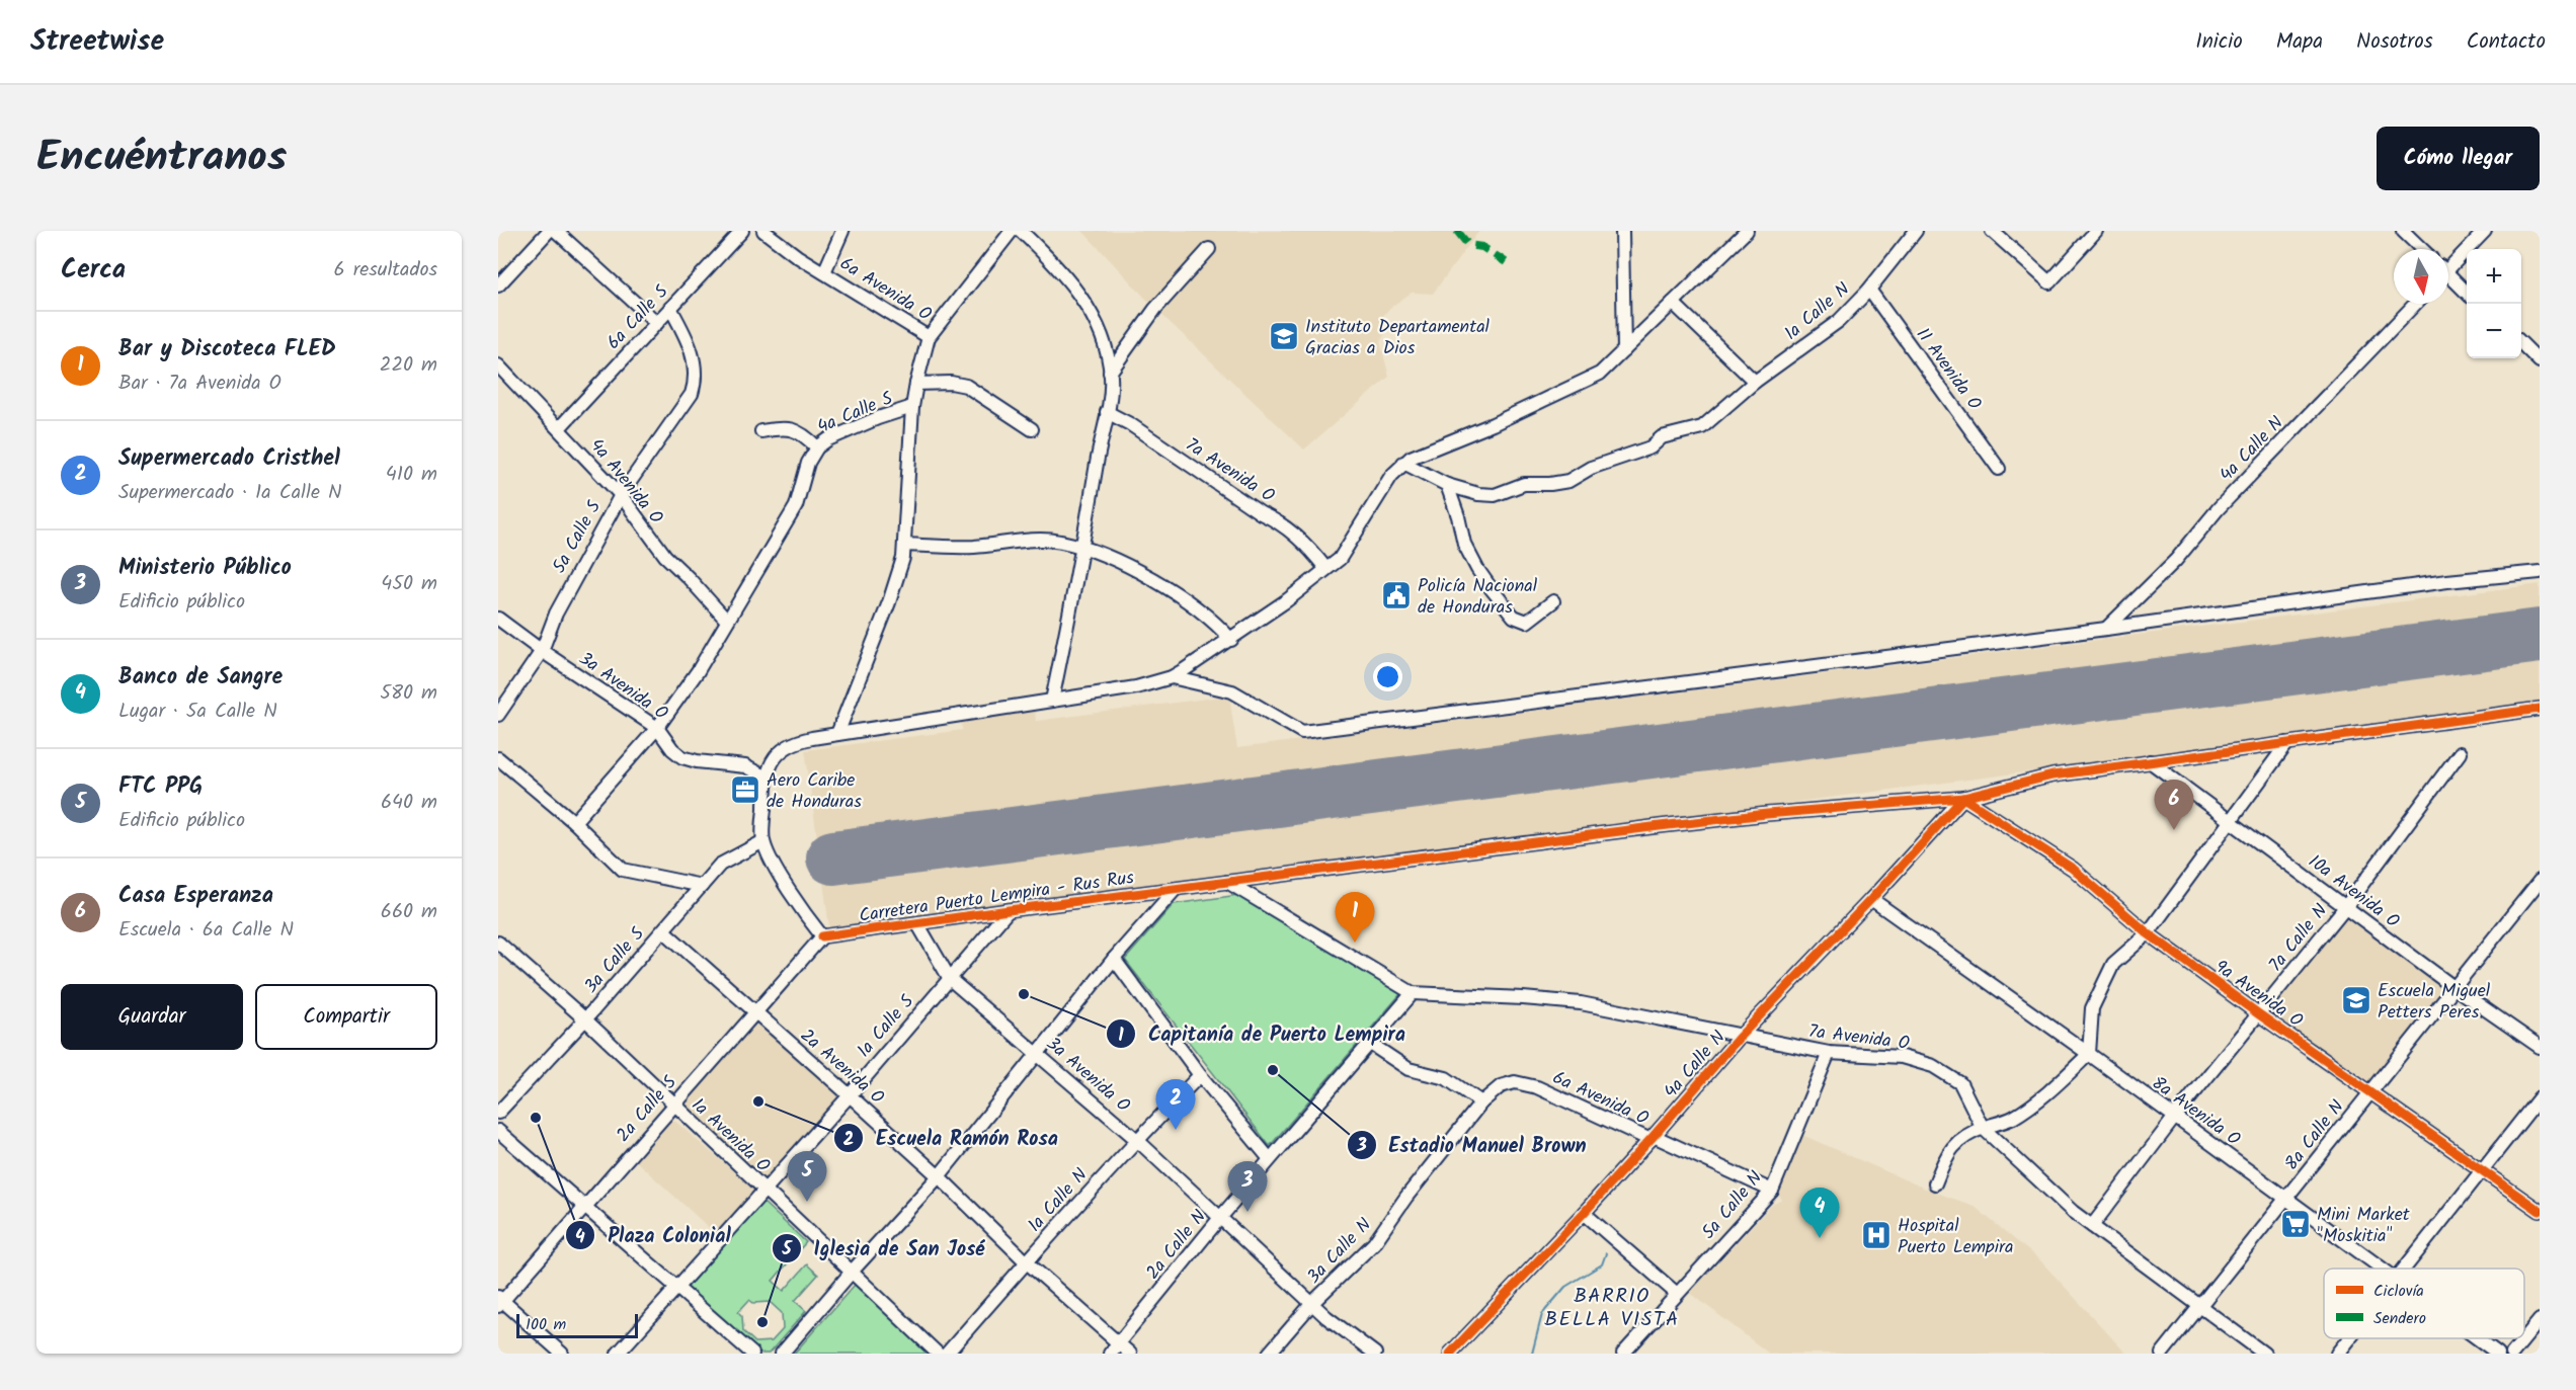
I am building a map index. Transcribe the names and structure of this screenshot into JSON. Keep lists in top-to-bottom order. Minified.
{"streets":{"street":["6a Avenida O","1a Calle N","6a Calle S","11 Avenida O","4a Calle S","4a Calle N","7a Avenida O","4a Avenida O","5a Calle S","3a Avenida O","10a Avenida O","Carretera Puerto Lempira - Rus Rus","7a Calle N","3a Calle S","9a Avenida O","1a Calle S","2a Avenida O","2a Calle S","8a Avenida O","1a Avenida O","8a Calle N","5a Calle N","2a Calle N","3a Calle N"]},"crossings":[["6a Avenida O","4a Calle S"],["6a Avenida O","4a Calle N"],["6a Avenida O","5a Calle N"],["6a Avenida O","3a Calle N"],["1a Calle N","11 Avenida O"],["1a Calle N","3a Avenida O"],["1a Calle N","2a Avenida O"],["6a Calle S","4a Avenida O"],["6a Calle S","5a Calle S"],["4a Calle S","4a Avenida O"],["4a Calle S","3a Avenida O"],["4a Calle N","7a Avenida O"],["4a Calle N","Carretera Puerto Lempira - Rus Rus"],["4a Calle N","9a Avenida O"],["4a Calle N","8a Avenida O"],["7a Avenida O","Carretera Puerto Lempira - Rus Rus"],["7a Avenida O","7a Calle N"],["7a Avenida O","8a Calle N"],["7a Avenida O","5a Calle N"],["7a Avenida O","2a Calle N"],["4a Avenida O","5a Calle S"],["5a Calle S","3a Avenida O"],["3a Avenida O","Carretera Puerto Lempira - Rus Rus"],["3a Avenida O","1a Calle S"],["3a Avenida O","2a Calle N"],["3a Avenida O","3a Calle N"],["10a Avenida O","Carretera Puerto Lempira - Rus Rus"],["10a Avenida O","7a Calle N"],["10a Avenida O","8a Calle N"],["Carretera Puerto Lempira - Rus Rus","9a Avenida O"],["Carretera Puerto Lempira - Rus Rus","1a Calle S"],["Carretera Puerto Lempira - Rus Rus","2a Calle S"],["7a Calle N","9a Avenida O"],["7a Calle N","8a Avenida O"],["3a Calle S","2a Avenida O"],["3a Calle S","1a Avenida O"],["9a Avenida O","8a Calle N"],["1a Calle S","2a Avenida O"],["1a Calle S","1a Avenida O"],["2a Avenida O","2a Calle S"],["2a Avenida O","2a Calle N"],["2a Calle S","1a Avenida O"],["8a Avenida O","8a Calle N"]],"districts":["BARRIO BELLA VISTA"],"places":{"school or university":["Instituto Departamental Gracias a Dios","Escuela Miguel Petters Peres"],"public building":["Policía Nacional de Honduras"],"office":["Aero Caribe de Honduras"],"other":["Capitanía de Puerto Lempira","Estadio Manuel Brown","Escuela Ramón Rosa","Plaza Colonial","Iglesia de San José"],"supermarket":["Mini Market \"Moskitia\""],"hospital":["Hospital Puerto Lempira"]},"legend":["Ciclovía","Sendero"],"scale_bar":"100 m","north":"bottom","page":{"header":"Streetwise","nav":["Inicio","Mapa","Nosotros","Contacto"],"title":"Encuéntranos","buttons":["Cómo llegar",["Guardar","Compartir"]],"heading":["Cerca","6 resultados"],"map_buttons":["+","−"],"list":[{"mark":"1","name":"Bar y Discoteca FLED","note":"Bar · 7a Avenida O","value":"220 m"},{"mark":"2","name":"Supermercado Cristhel","note":"Supermercado · 1a Calle N","value":"410 m"},{"mark":"3","name":"Ministerio Público","note":"Edificio público","value":"450 m"},{"mark":"4","name":"Banco de Sangre","note":"Lugar · 5a Calle N","value":"580 m"},{"mark":"5","name":"FTC PPG","note":"Edificio público","value":"640 m"},{"mark":"6","name":"Casa Esperanza","note":"Escuela · 6a Calle N","value":"660 m"}],"pins":["6","1","2","5","3","4"],"scale":"100 m"}}
